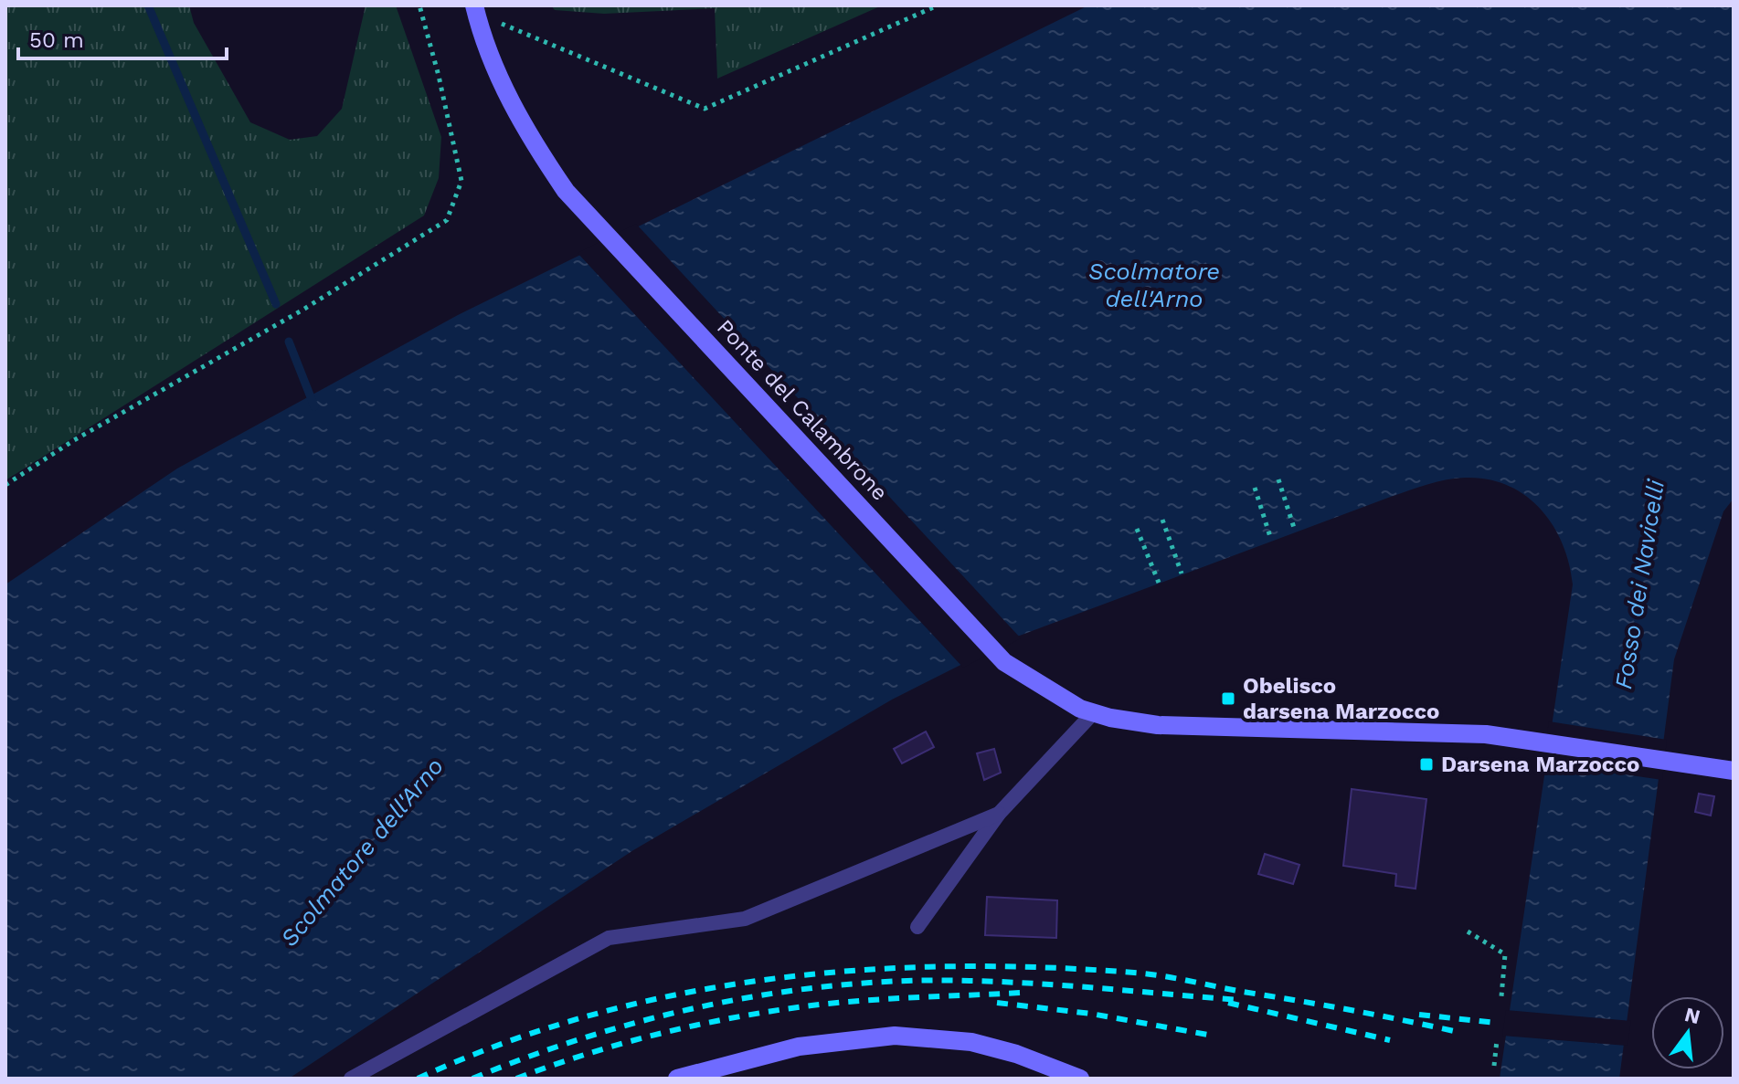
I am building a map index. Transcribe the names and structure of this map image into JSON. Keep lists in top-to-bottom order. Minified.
{"streets":{"main road":["Ponte del Calambrone"]},"water":["Scolmatore dell'Arno","Fosso dei Navicelli"],"places":{"transit":["Obelisco darsena Marzocco","Darsena Marzocco"]},"scale_bar":"50 m","north":"top"}
